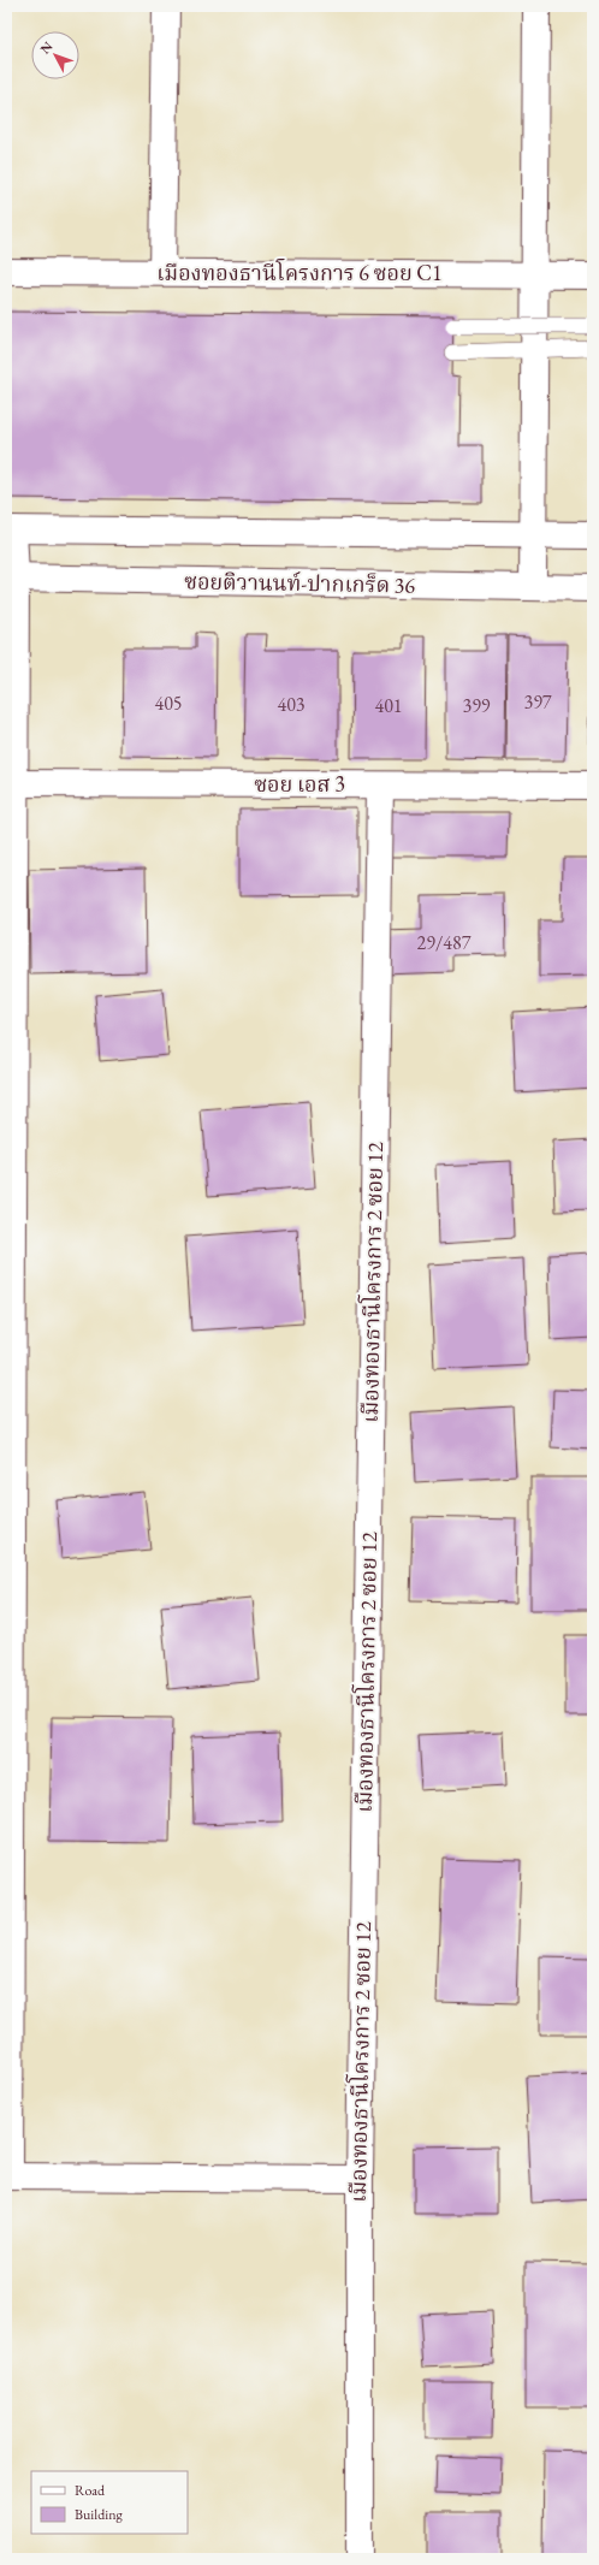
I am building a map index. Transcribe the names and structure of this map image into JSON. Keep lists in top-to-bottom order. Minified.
{"streets":{"street":["เมืองทองธานีโครงการ 6 ซอย C1","ซอยติวานนท์-ปากเกร็ด 36","ซอย เอส 3","เมืองทองธานีโครงการ 2 ซอย 12"]},"crossings":[["ซอย เอส 3","เมืองทองธานีโครงการ 2 ซอย 12"]],"house_numbers":["397","405","403","401","399","29/487"],"legend":["Road","Building"],"north":"top left"}
